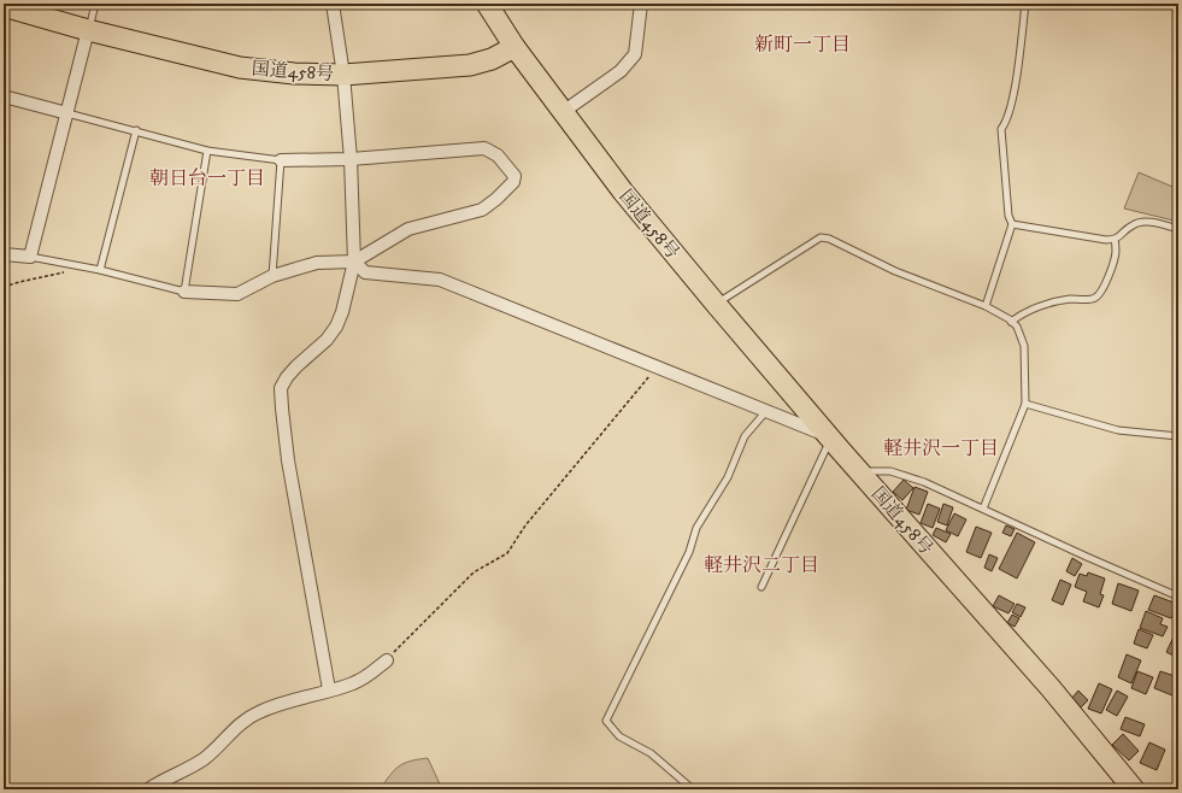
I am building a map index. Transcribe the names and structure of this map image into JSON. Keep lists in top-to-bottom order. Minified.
{"streets":{"main road":["国道458号"]},"districts":["新町一丁目","朝日台一丁目","軽井沢一丁目","軽井沢二丁目"]}
